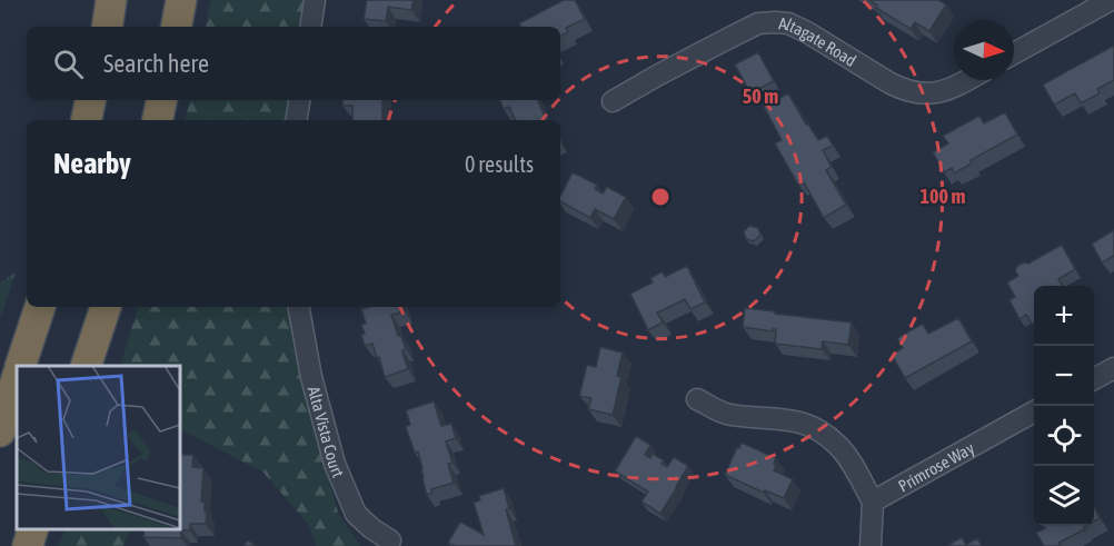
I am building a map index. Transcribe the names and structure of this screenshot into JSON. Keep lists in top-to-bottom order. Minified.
{"streets":{"street":["Altagate Road","Alta Vista Court","Primrose Way"]},"north":"right","page":{"search":"Search here","heading":["Nearby","0 results"],"map_buttons":["+","−"]},"rings":["50 m","100 m"]}
